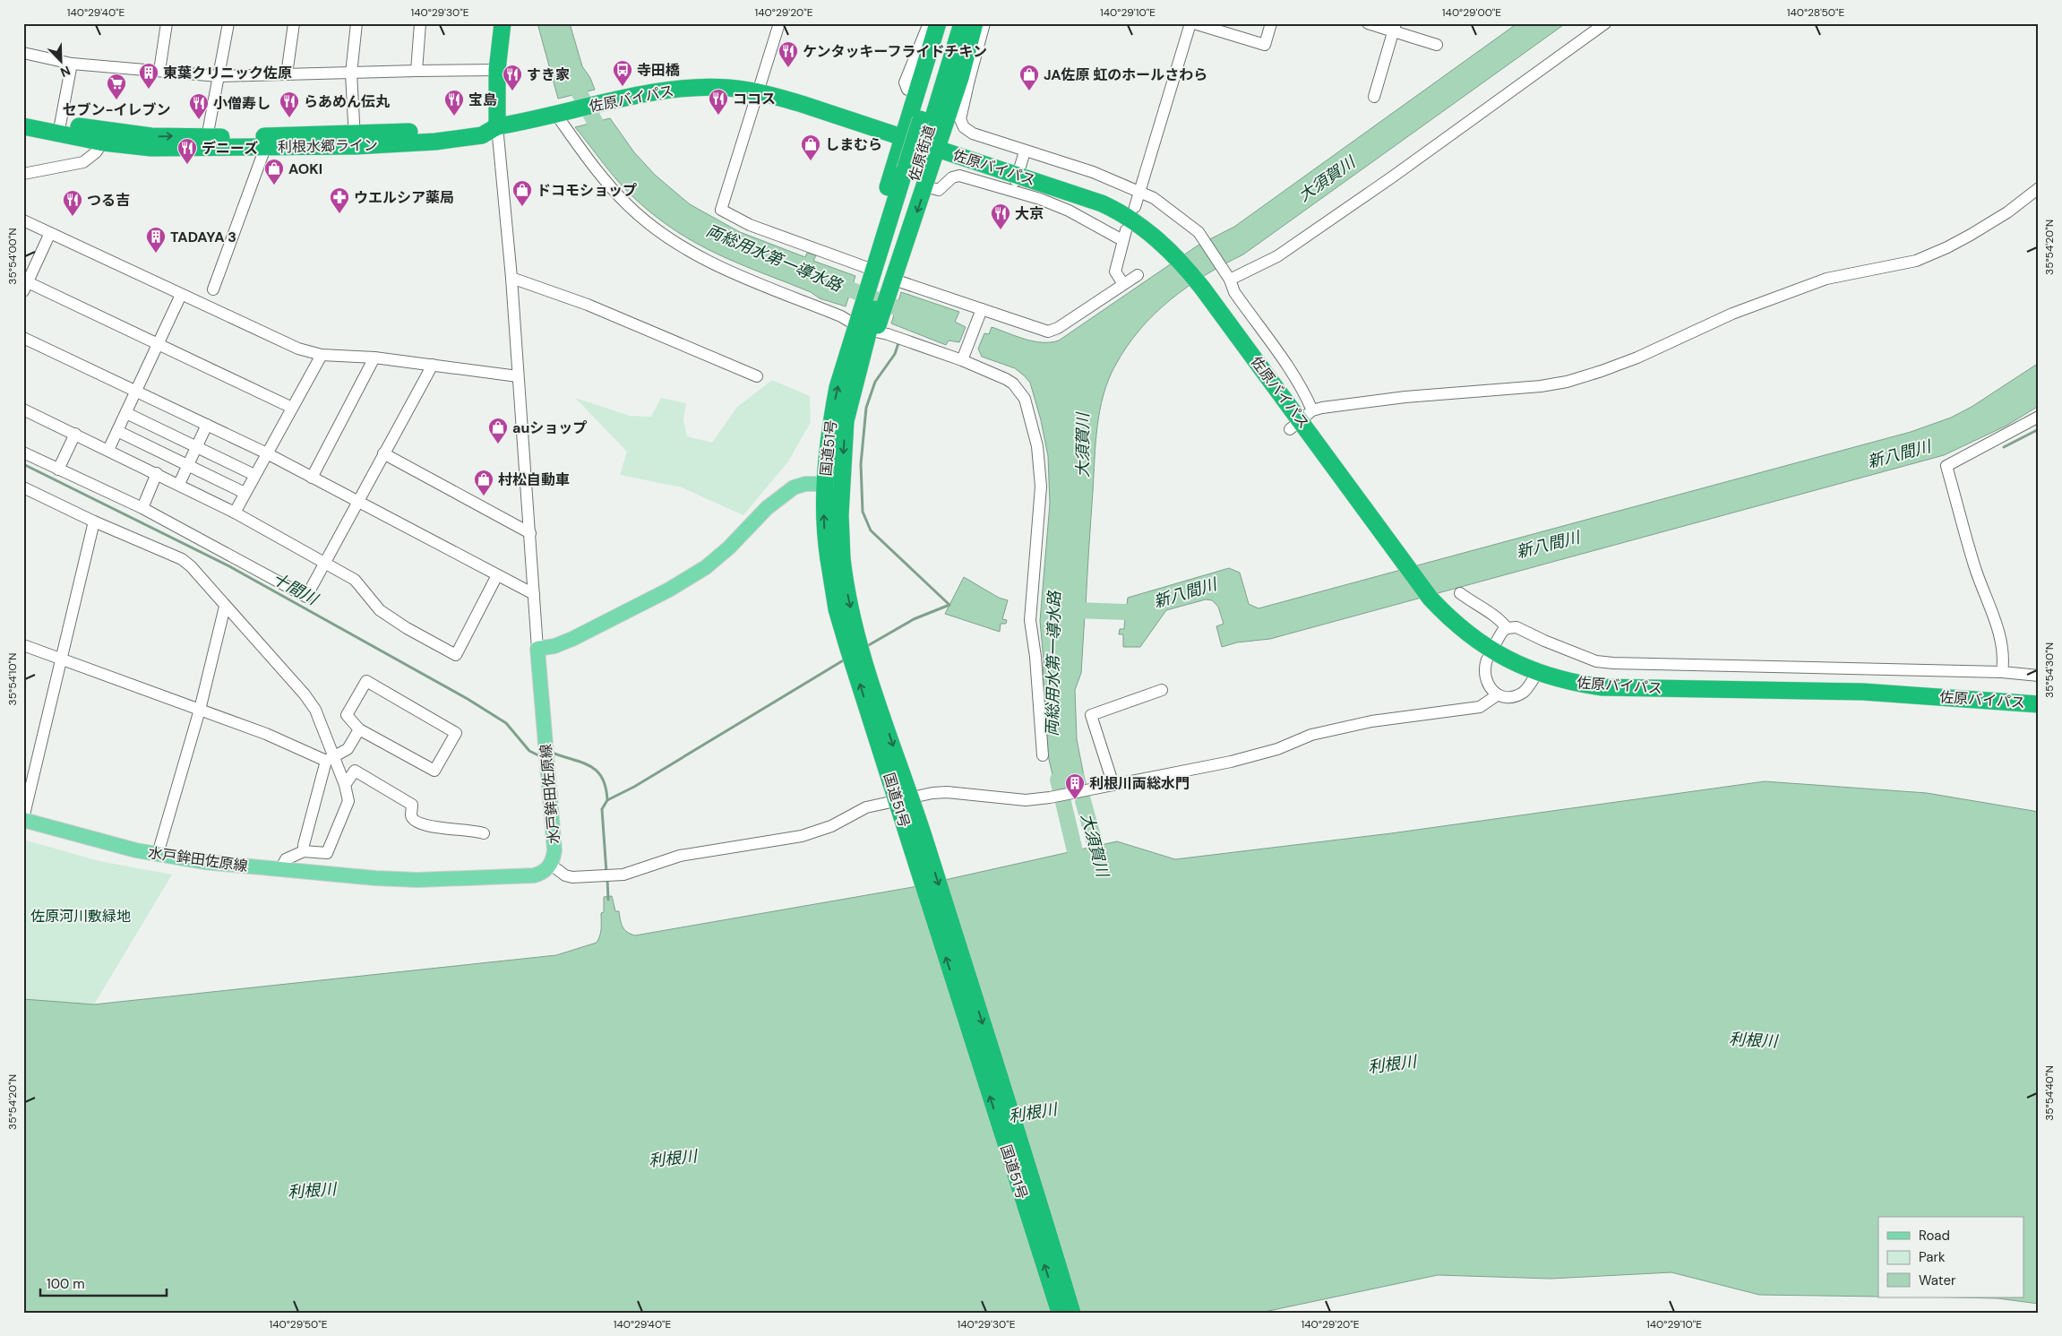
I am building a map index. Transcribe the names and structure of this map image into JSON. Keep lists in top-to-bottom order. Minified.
{"streets":{"highway":["佐原バイパス","利根水郷ライン","佐原街道","国道51号"],"main road":["水戸鉾田佐原線"]},"crossings":[["佐原バイパス","利根水郷ライン"]],"water":["大須賀川","両総用水第一導水路","新八間川","十間川","利根川"],"parks":["佐原河川敷緑地"],"places":{"restaurant":["ケンタッキーフライドチキン","すき家","ココス","宝島","らあめん伝丸","小僧寿し","デニーズ","つる吉","大京"],"bus stop":["寺田橋"],"building":["東葉クリニック佐原","TADAYA 3","利根川両総水門"],"shop":["JA佐原 虹のホールさわら","しまむら","AOKI","ドコモショップ","auショップ","村松自動車"],"supermarket":["セブン-イレブン"],"pharmacy":["ウエルシア薬局"]},"legend":["Road","Park","Water"],"scale_bar":"100 m","north":"bottom right","coordinates":["140°29'40\"E","140°29'30\"E","140°29'20\"E","140°29'10\"E","140°29'00\"E","140°28'50\"E","35°54'20\"N","35°54'00\"N","35°54'30\"N","35°54'10\"N","35°54'40\"N","140°29'50\"E"]}
